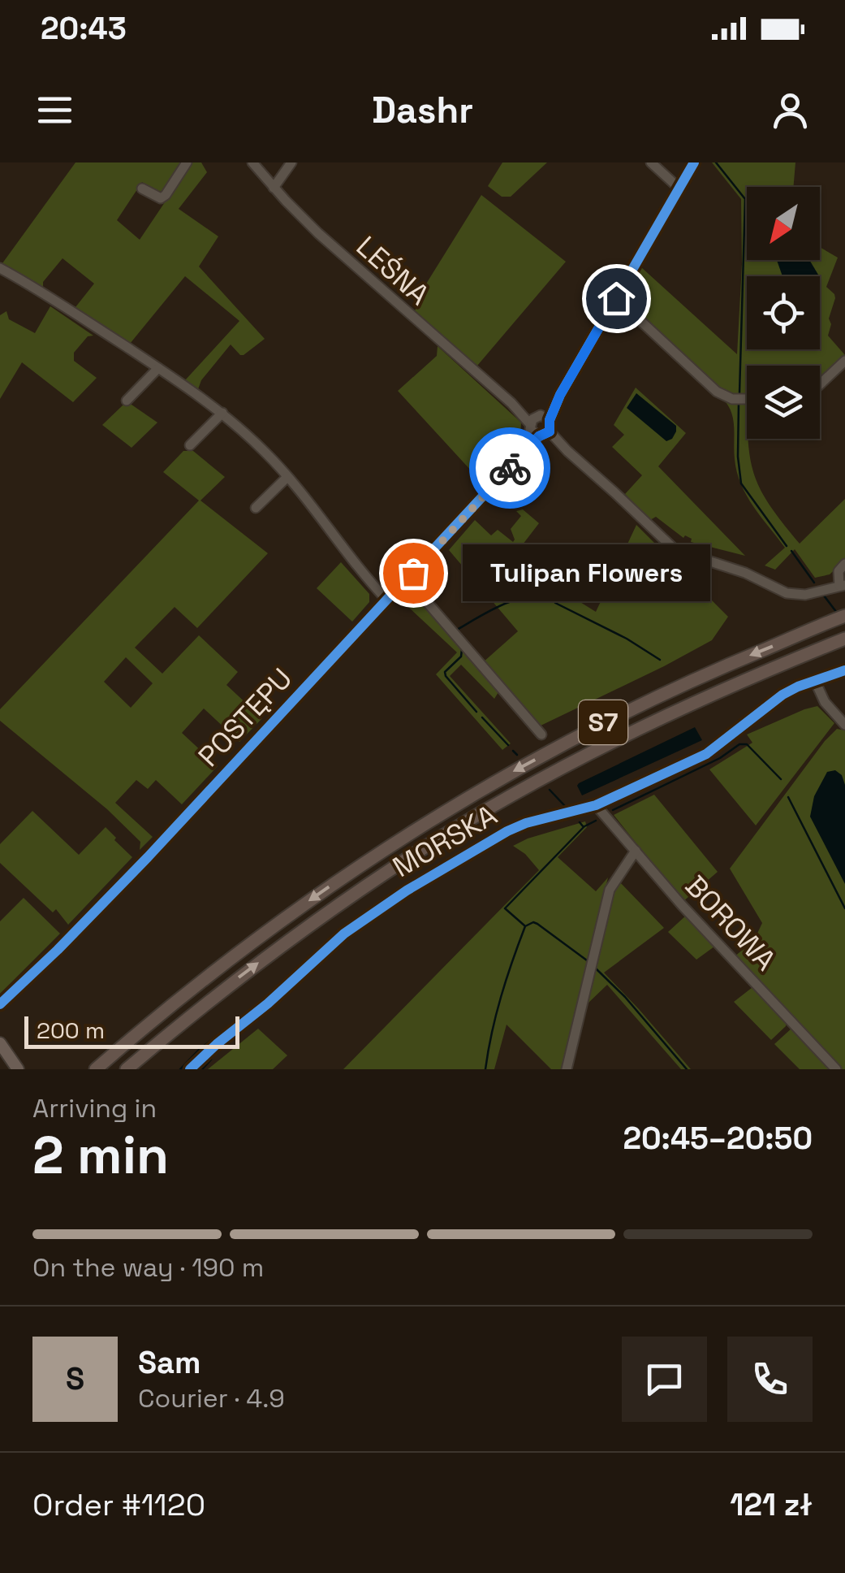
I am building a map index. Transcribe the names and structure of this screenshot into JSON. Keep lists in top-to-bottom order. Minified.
{"streets":{"highway":["S7"],"street":["LEŚNA","POSTĘPU","MORSKA","BOROWA"]},"crossings":[["LEŚNA","POSTĘPU"],["MORSKA","BOROWA"]],"places":["Tulipan Flowers"],"scale_bar":"200 m","north":"bottom left","page":{"status":"20:43","header":"Dashr","bubble":"Tulipan Flowers","scale":"200 m","heading":["2 min","Arriving in","20:45–20:50"],"panel":["Sam","Courier · 4.9","Order #1120","121 zł"],"bar":"On the way · 190 m","round":"S"}}
